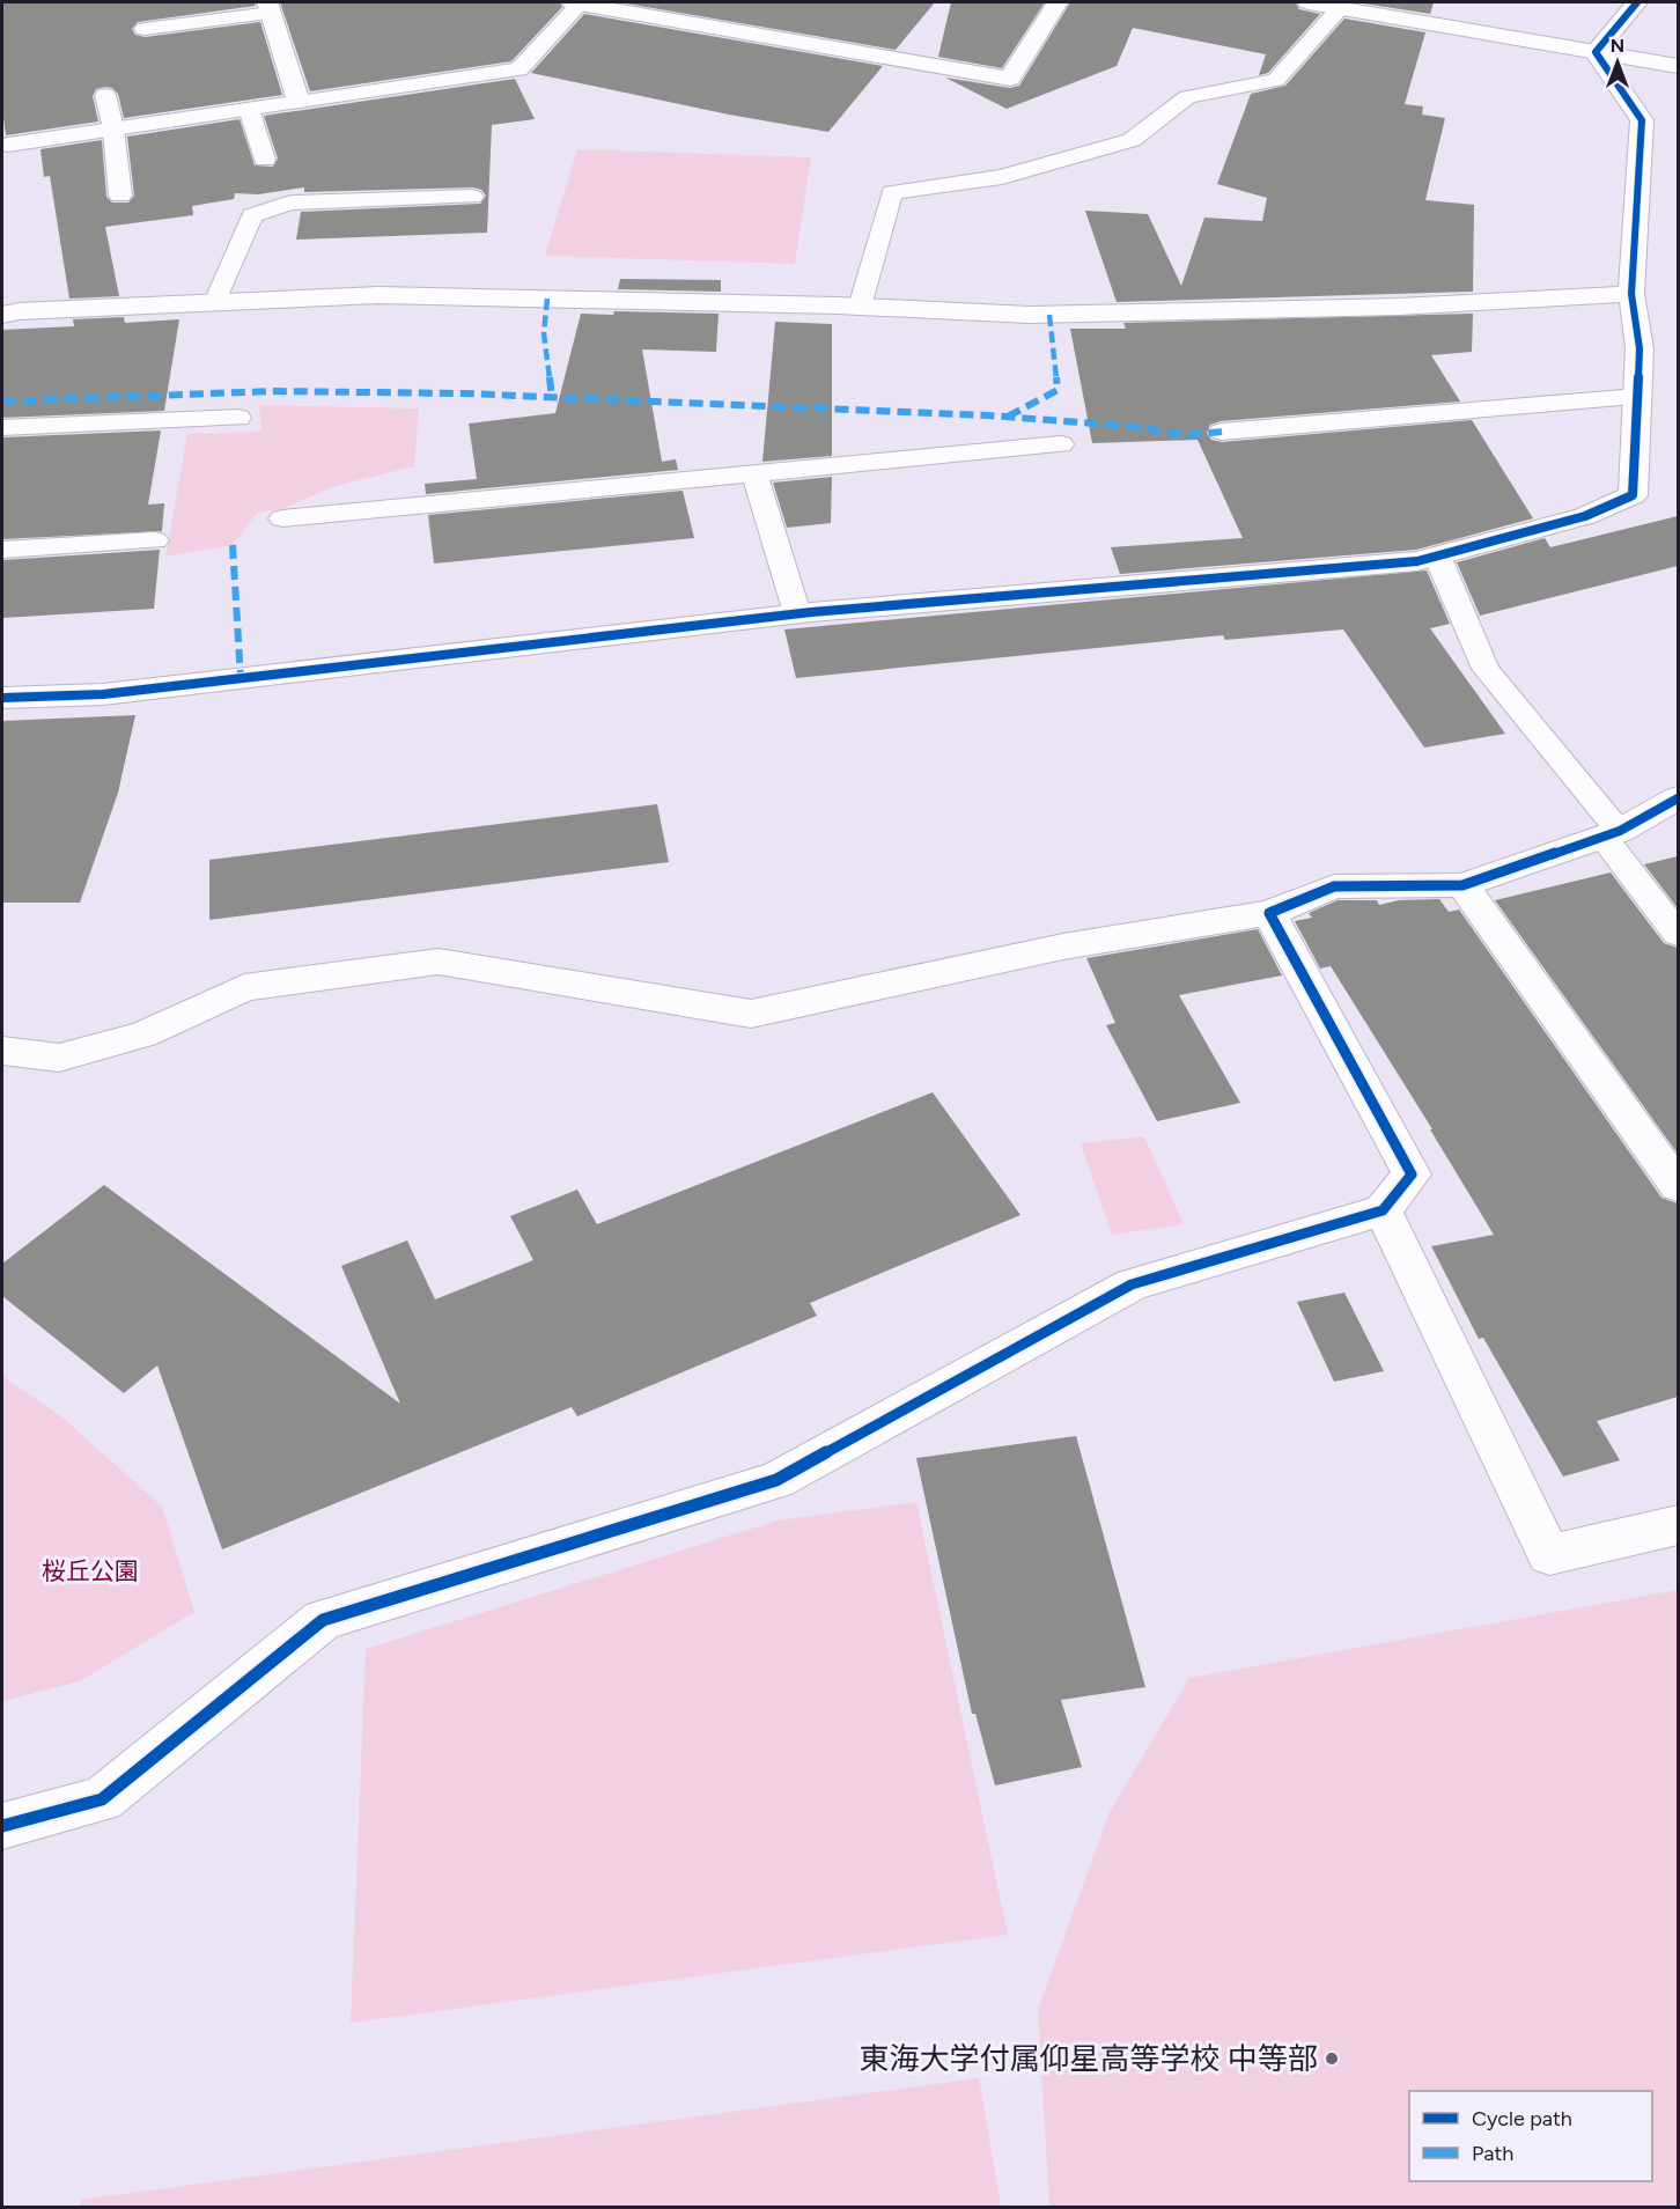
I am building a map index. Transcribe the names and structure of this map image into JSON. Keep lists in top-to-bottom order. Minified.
{"parks":["桜丘公園"],"places":["東海大学付属仰星高等学校 中等部"],"legend":["Cycle path","Path"],"north":"top"}
